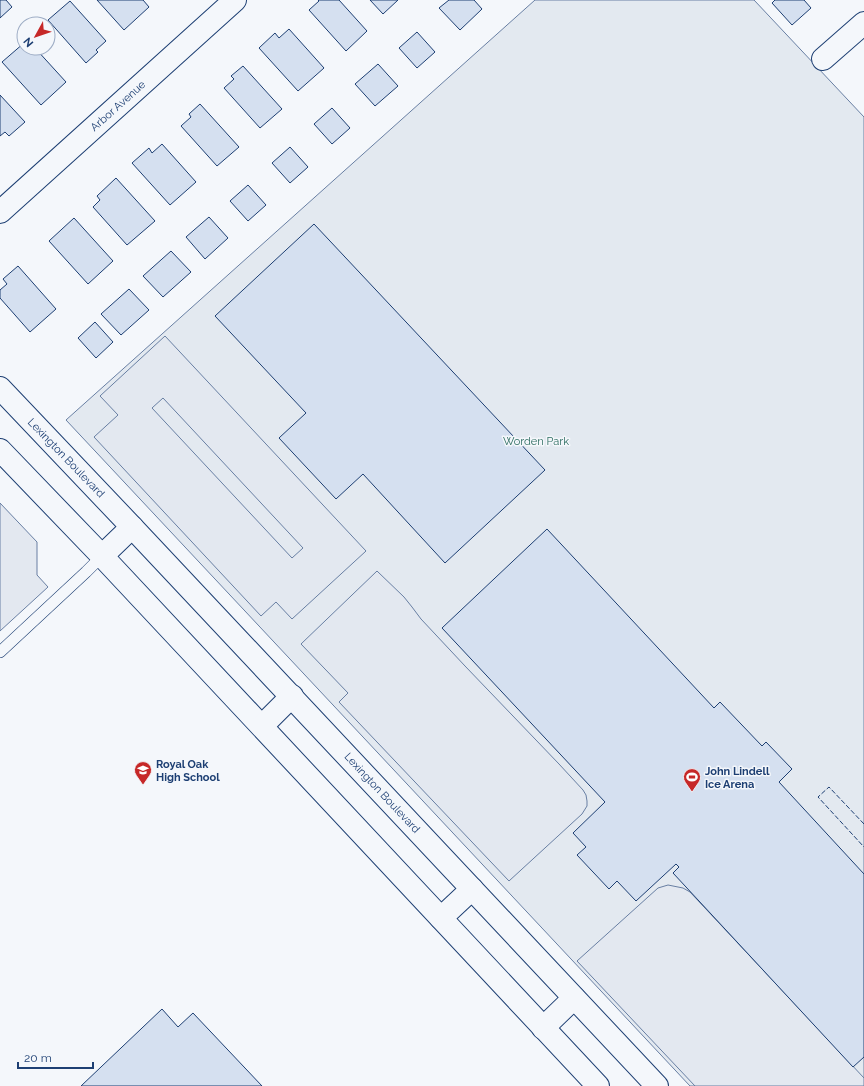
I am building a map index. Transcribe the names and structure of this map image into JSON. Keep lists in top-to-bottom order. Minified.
{"streets":{"street":["Arbor Avenue","Lexington Boulevard"]},"parks":["Worden Park"],"places":{"school or university":["Royal Oak High School"],"sports":["John Lindell Ice Arena"]},"scale_bar":"20 m","north":"bottom left"}
